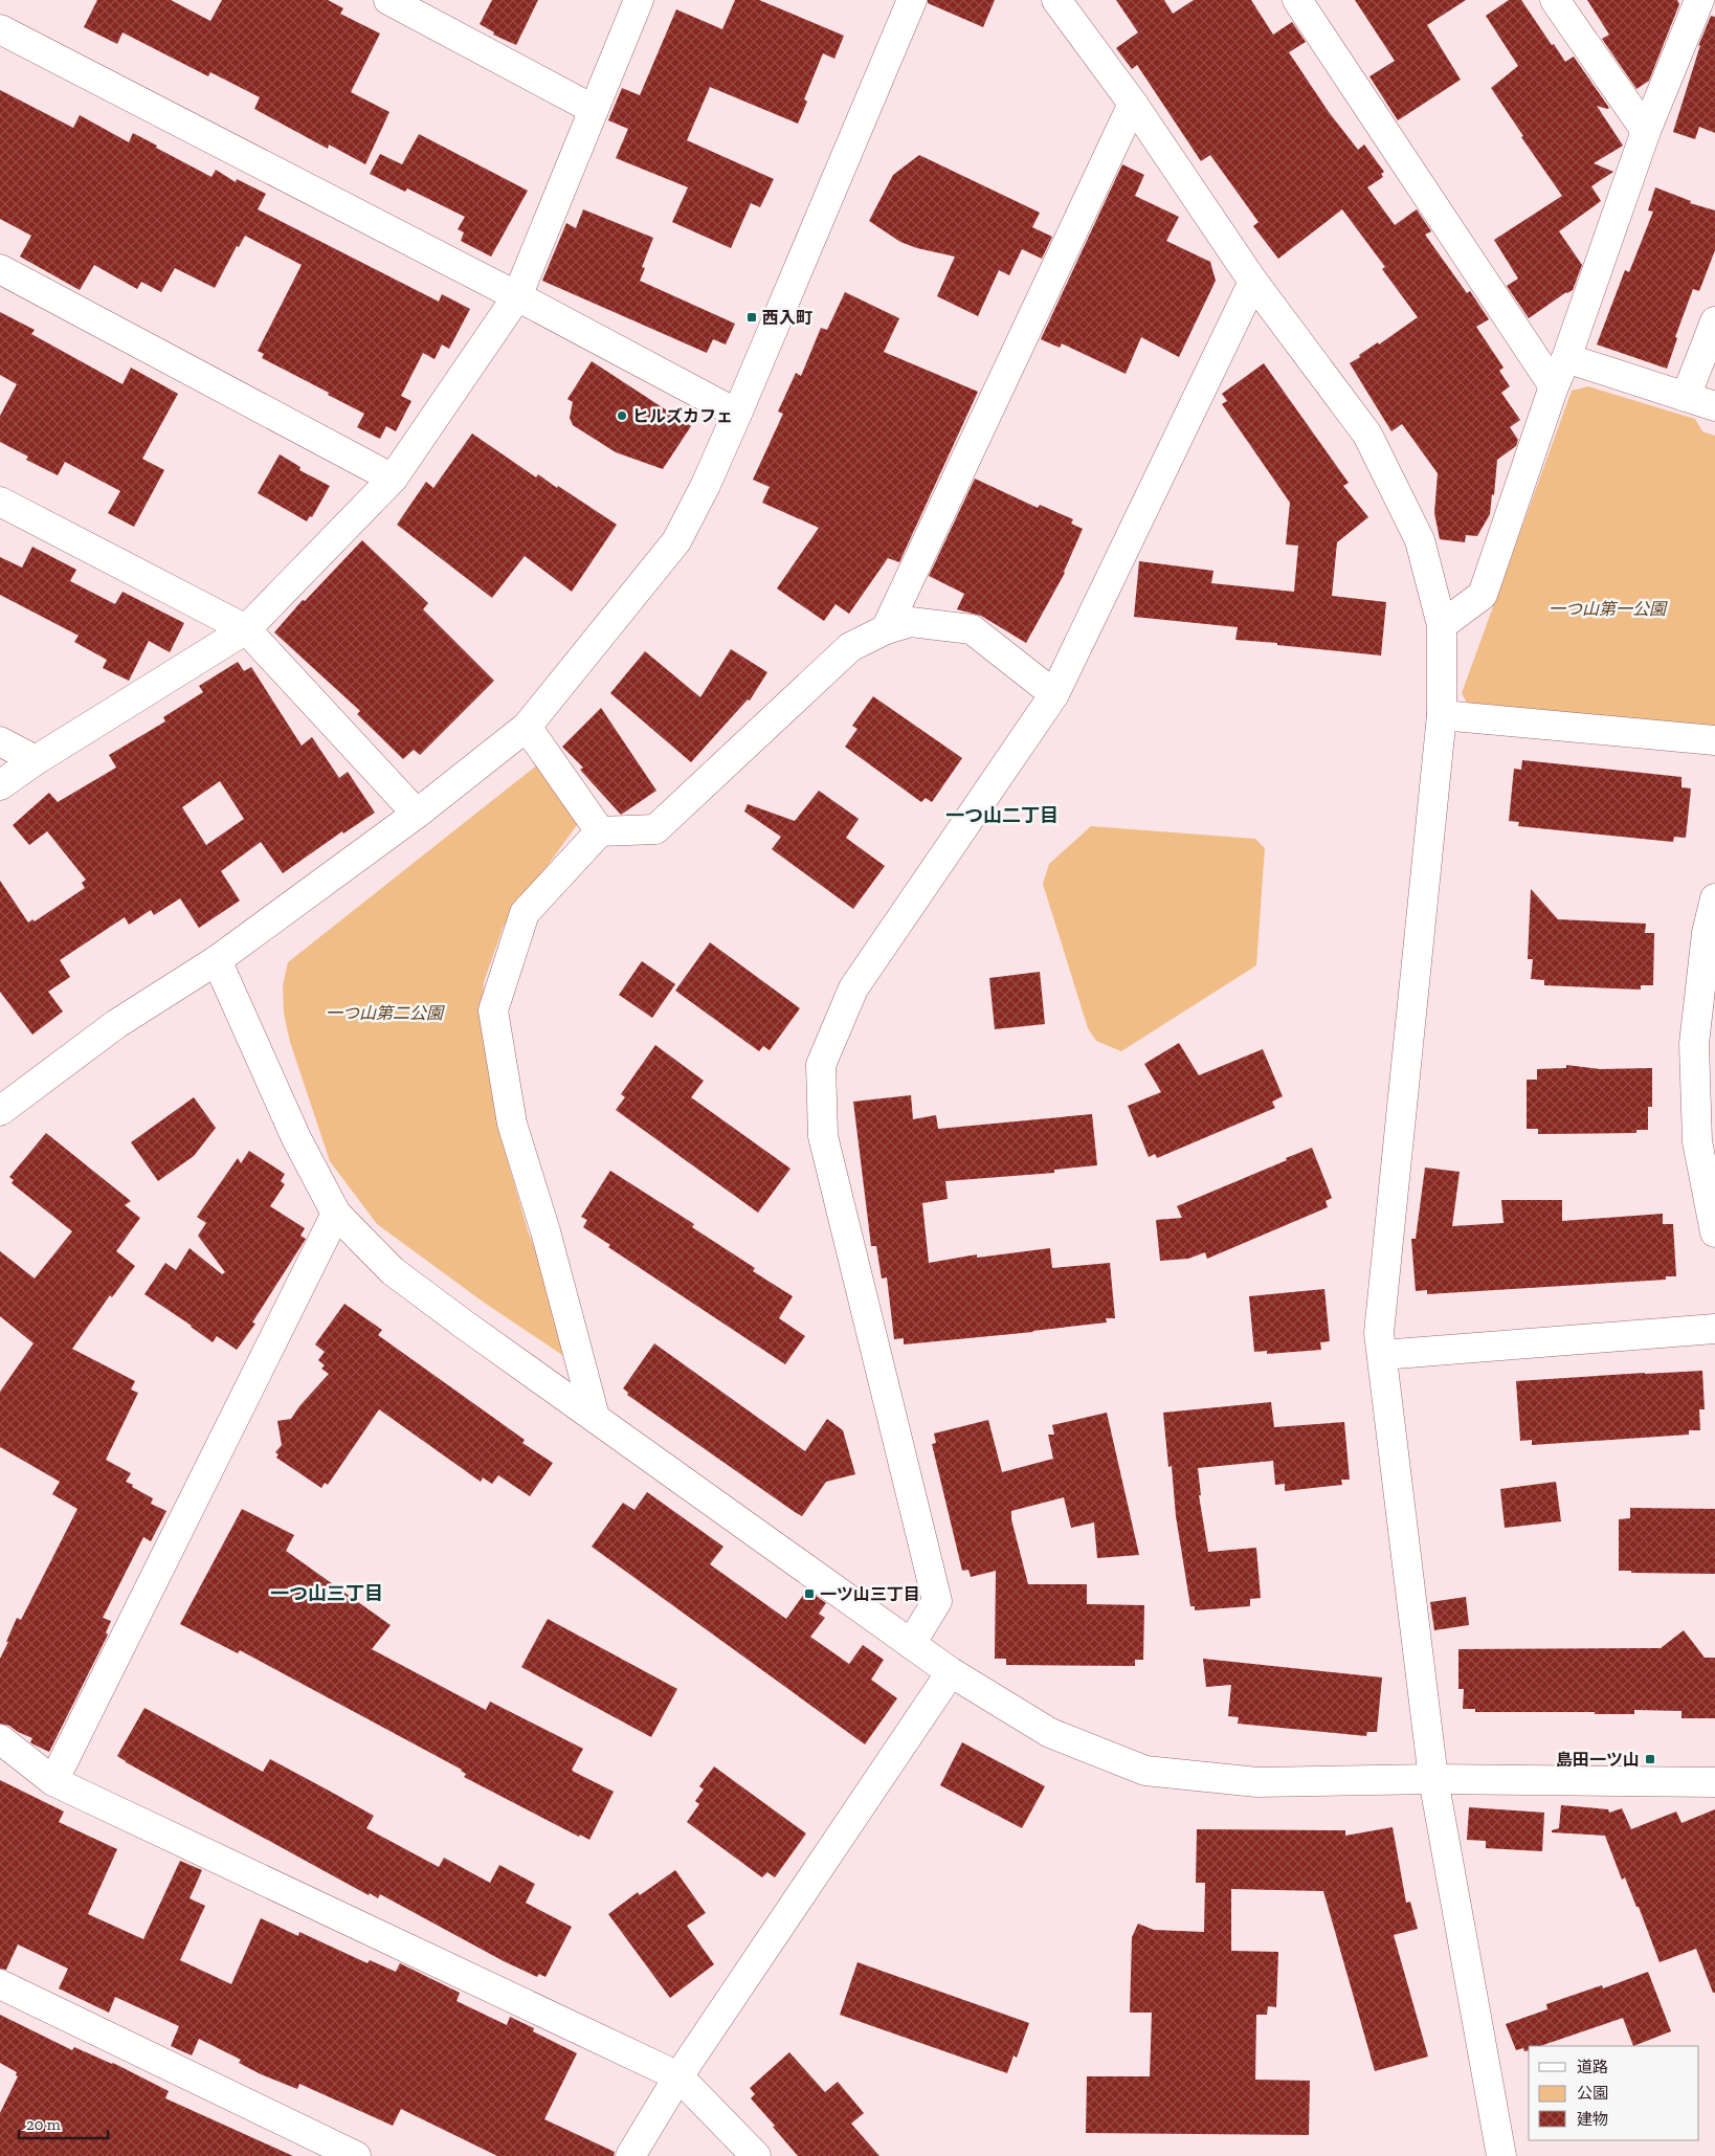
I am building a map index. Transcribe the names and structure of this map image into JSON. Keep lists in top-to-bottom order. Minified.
{"districts":["一つ山二丁目","一つ山三丁目"],"parks":["一つ山第一公園","一つ山第二公園"],"places":{"transit":["西入町","一ツ山三丁目","島田一ツ山"],"other":["ヒルズカフェ"]},"legend":["道路","公園","建物"],"scale_bar":"20 m"}
